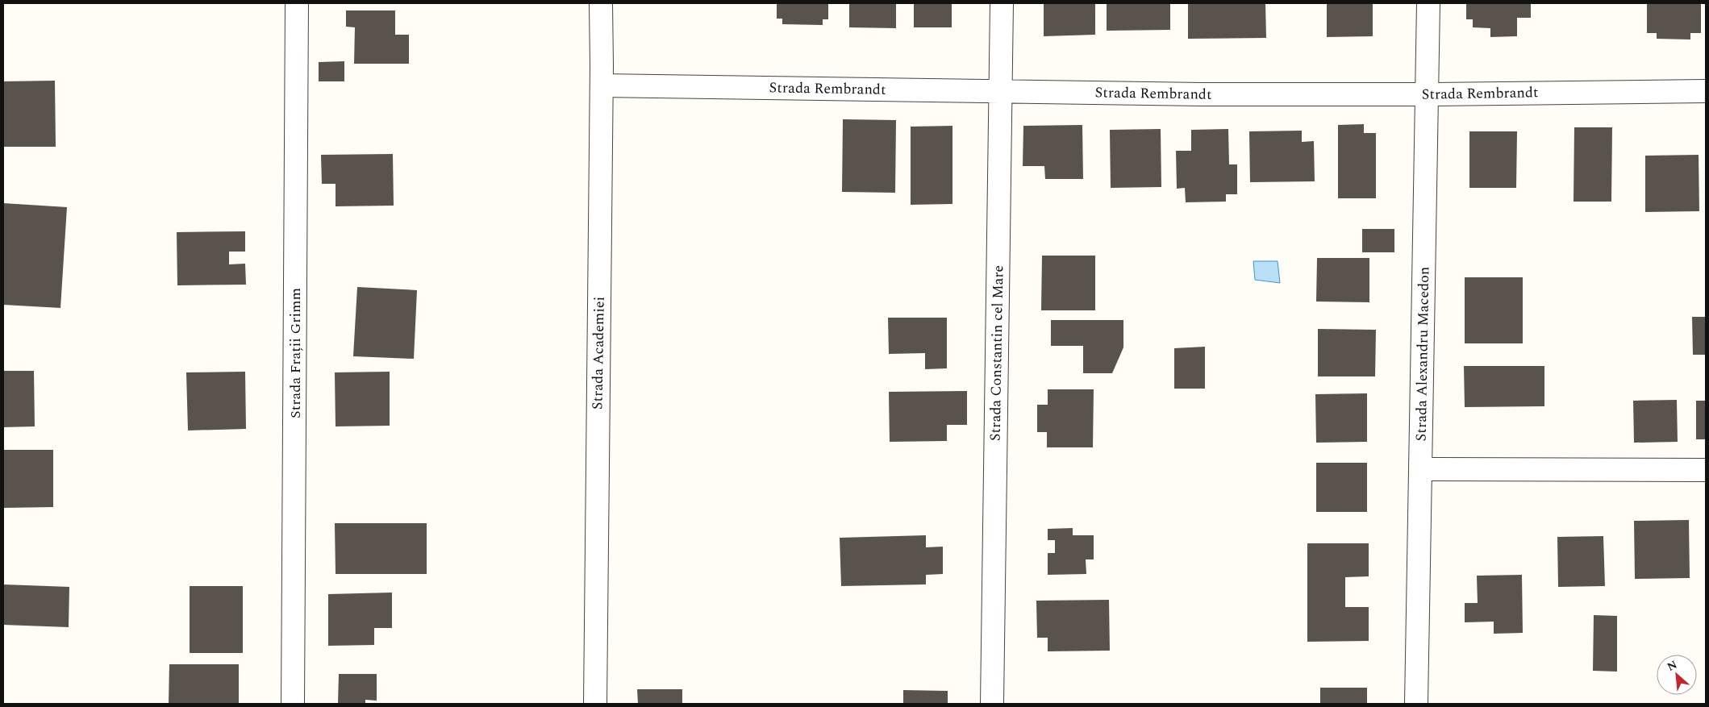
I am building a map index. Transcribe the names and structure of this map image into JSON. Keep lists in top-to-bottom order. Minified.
{"streets":{"street":["Strada Rembrandt","Strada Frații Grimm","Strada Academiei","Strada Constantin cel Mare","Strada Alexandru Macedon"]},"crossings":[["Strada Rembrandt","Strada Academiei"],["Strada Rembrandt","Strada Constantin cel Mare"],["Strada Rembrandt","Strada Alexandru Macedon"]],"north":"top left"}
